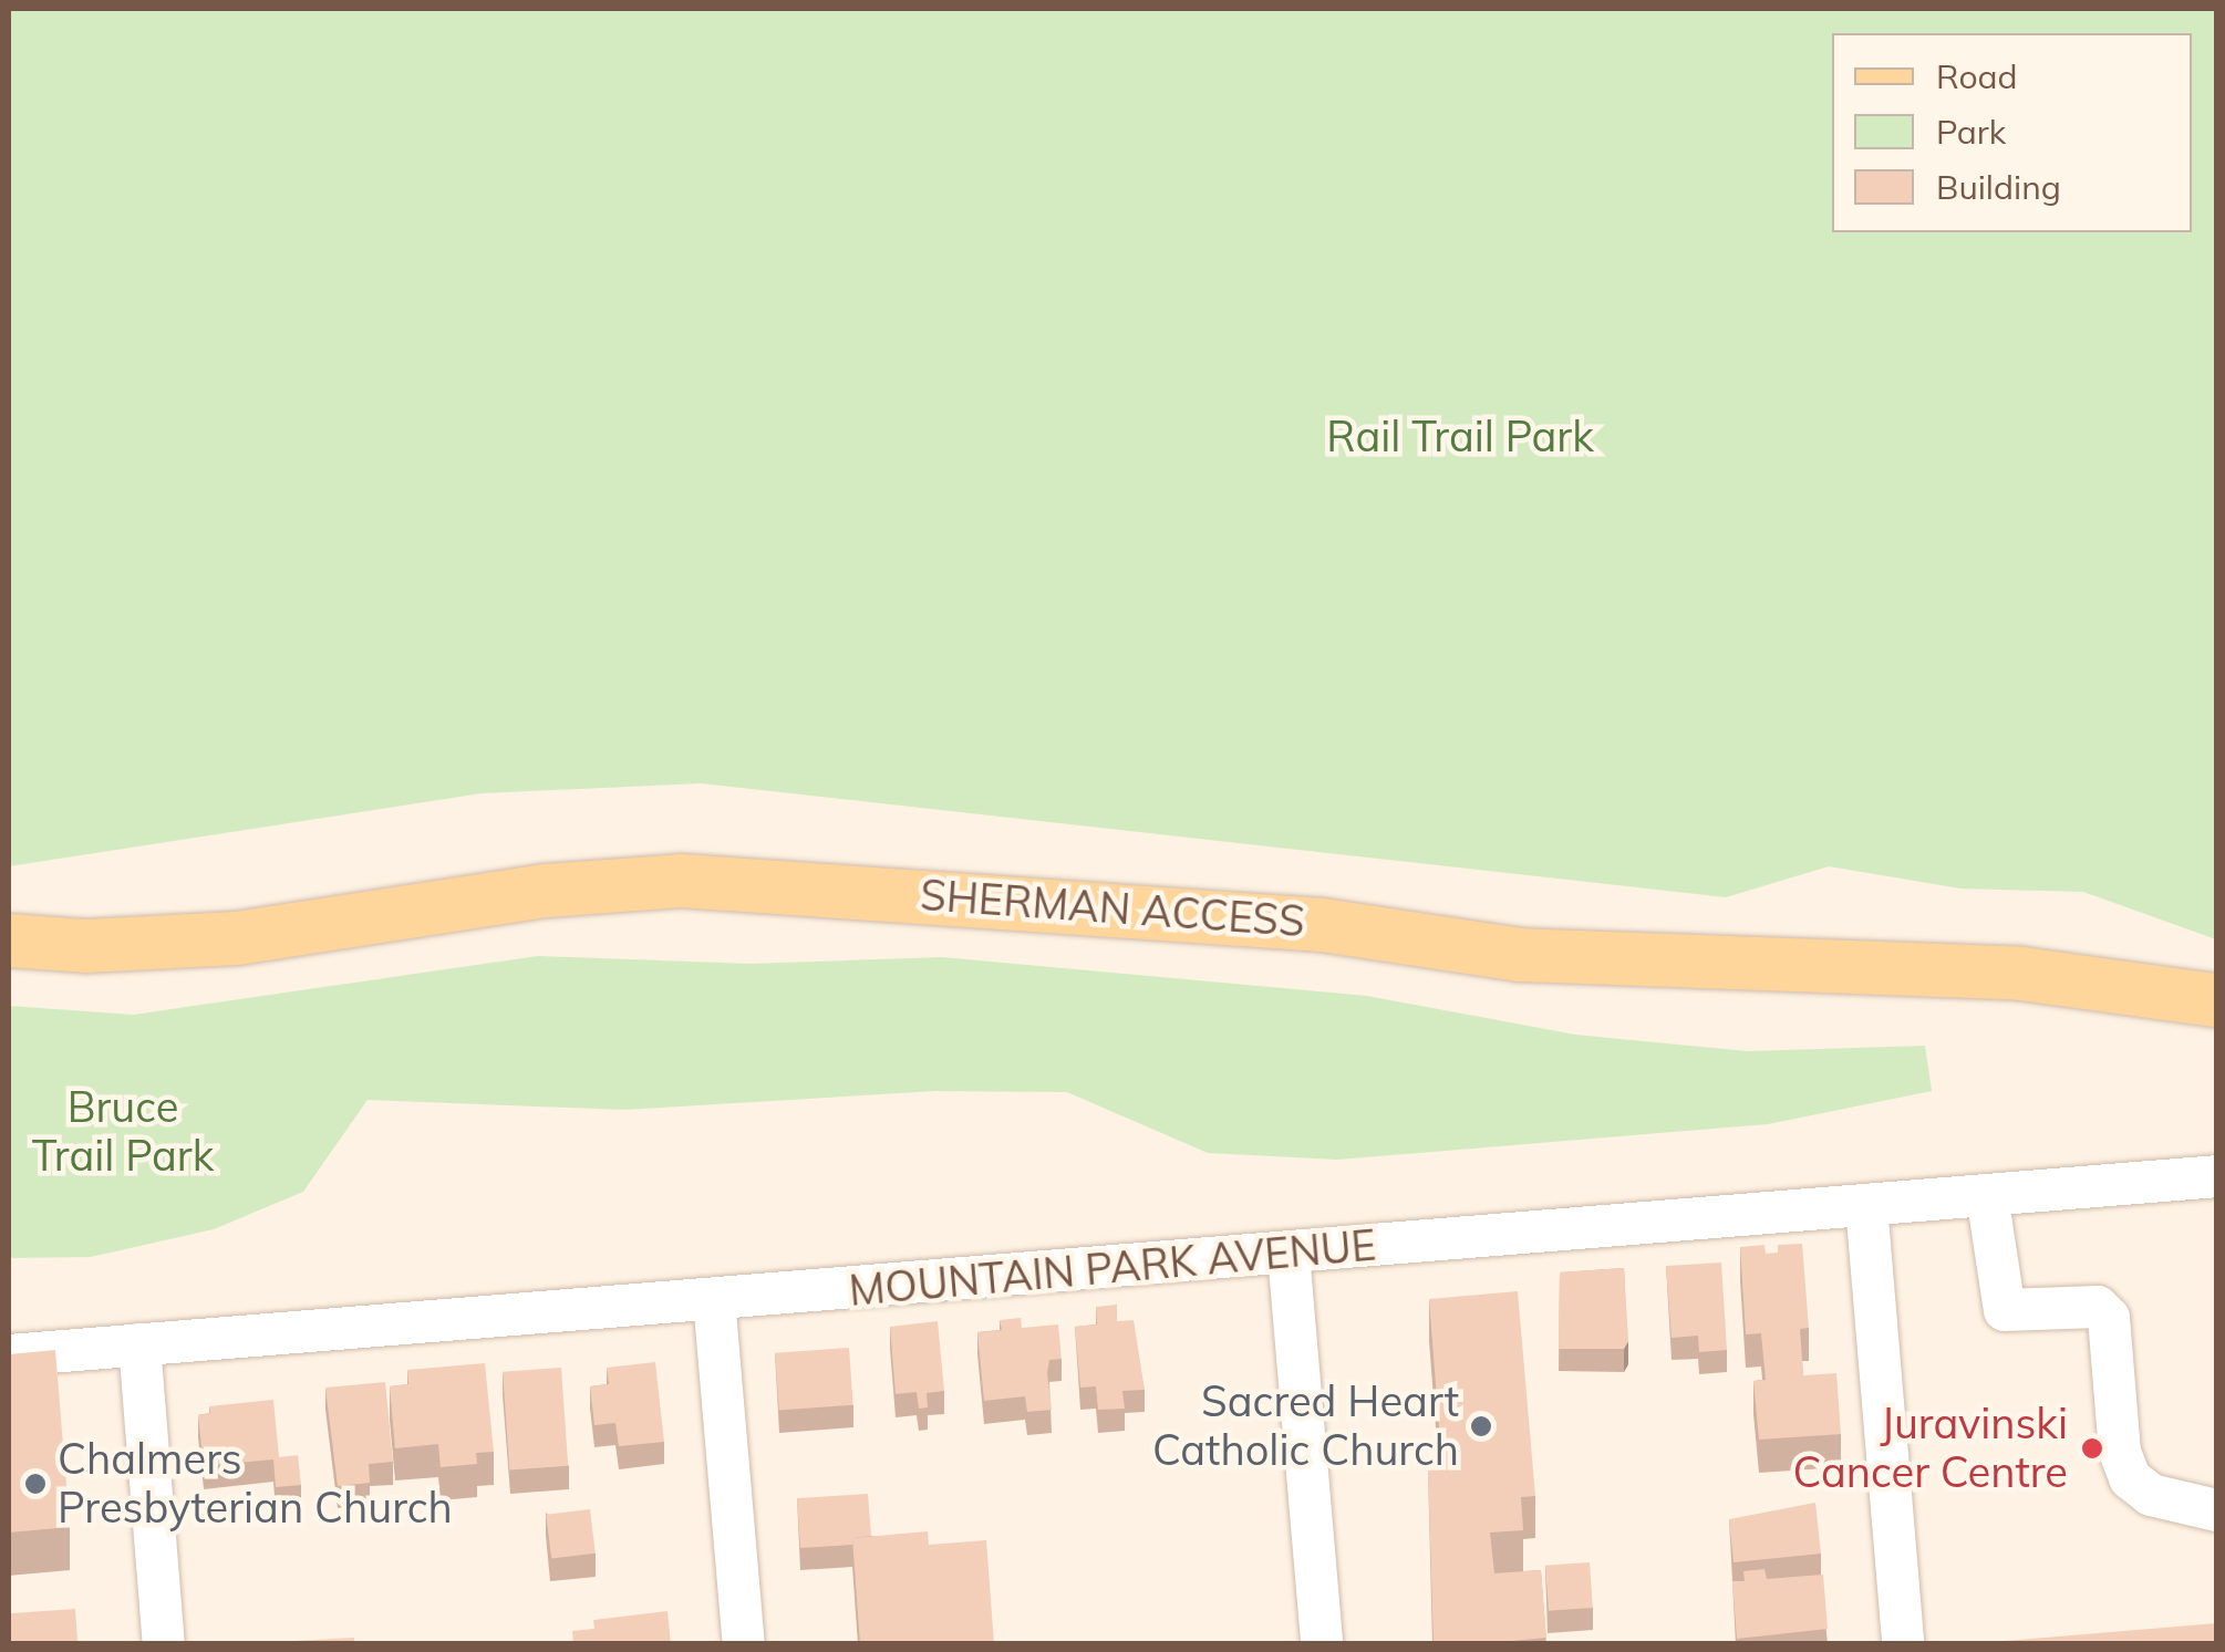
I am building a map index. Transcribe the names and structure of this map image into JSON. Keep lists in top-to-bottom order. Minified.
{"streets":{"main road":["SHERMAN ACCESS"],"street":["MOUNTAIN PARK AVENUE"]},"parks":["Rail Trail Park","Bruce Trail Park"],"places":["Sacred Heart Catholic Church","Juravinski Cancer Centre","Chalmers Presbyterian Church"],"legend":["Road","Park","Building"]}
